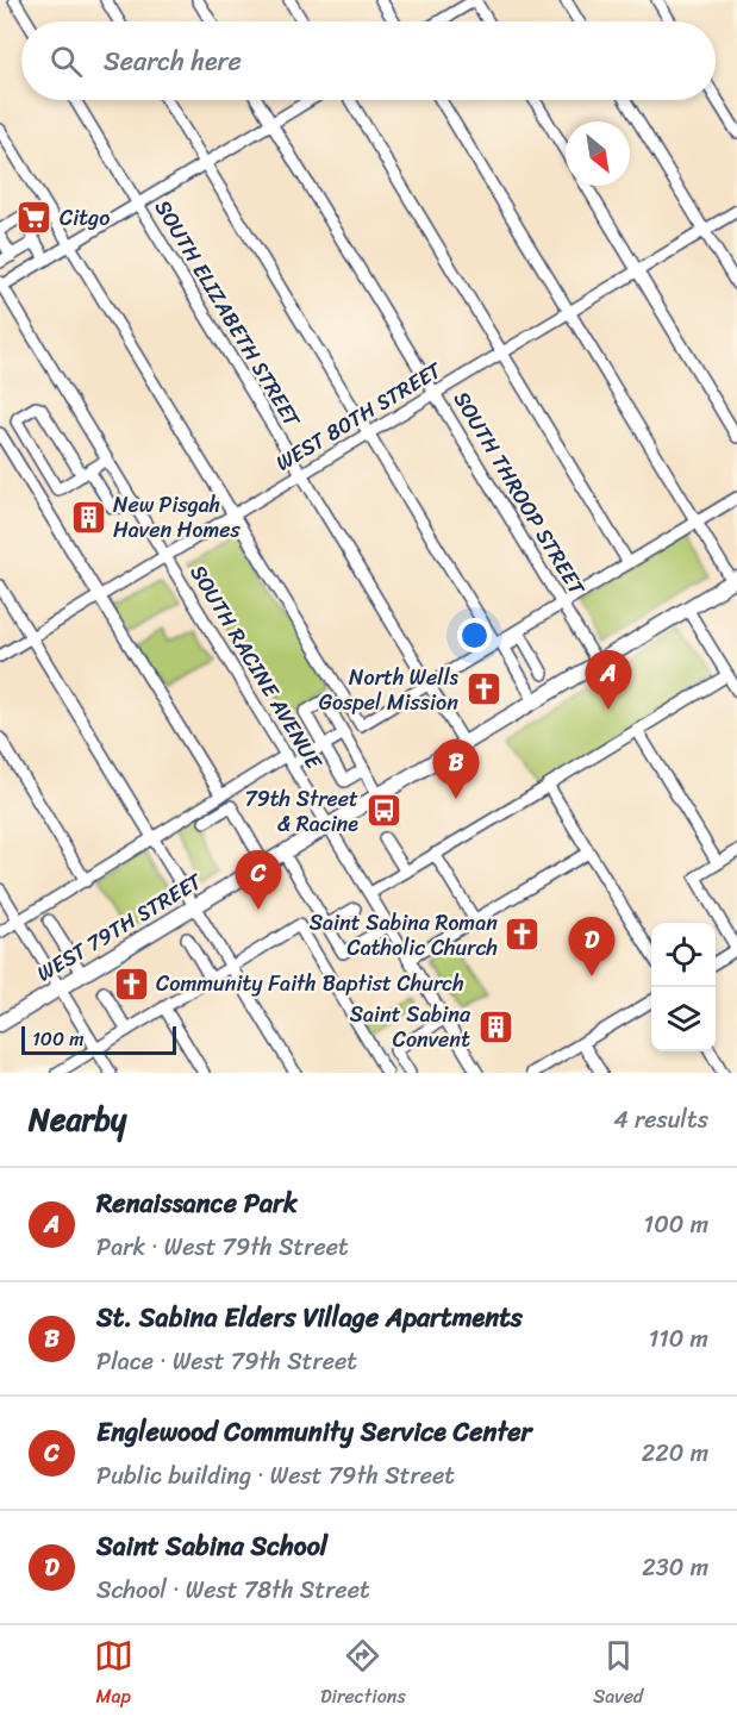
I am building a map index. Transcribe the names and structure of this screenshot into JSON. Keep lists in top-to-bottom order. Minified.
{"streets":{"main road":["WEST 79TH STREET"],"street":["SOUTH ELIZABETH STREET","WEST 80TH STREET","SOUTH THROOP STREET","SOUTH RACINE AVENUE"]},"crossings":[["SOUTH ELIZABETH STREET","WEST 80TH STREET"],["SOUTH ELIZABETH STREET","WEST 79TH STREET"],["WEST 80TH STREET","SOUTH THROOP STREET"],["WEST 80TH STREET","SOUTH RACINE AVENUE"],["SOUTH THROOP STREET","WEST 79TH STREET"],["SOUTH RACINE AVENUE","WEST 79TH STREET"]],"places":{"supermarket":["Citgo"],"building":["New Pisgah Haven Homes","Saint Sabina Convent"],"church":["North Wells Gospel Mission","Saint Sabina Roman Catholic Church","Community Faith Baptist Church"],"bus stop":["79th Street & Racine"]},"scale_bar":"100 m","north":"bottom right","page":{"search":"Search here","pins":["A","B","C","D"],"scale":"100 m","heading":["Nearby","4 results"],"list":[{"mark":"A","name":"Renaissance Park","note":"Park · West 79th Street","value":"100 m"},{"mark":"B","name":"St. Sabina Elders Village Apartments","note":"Place · West 79th Street","value":"110 m"},{"mark":"C","name":"Englewood Community Service Center","note":"Public building · West 79th Street","value":"220 m"},{"mark":"D","name":"Saint Sabina School","note":"School · West 78th Street","value":"230 m"}],"nav":["Map","Directions","Saved"]}}
